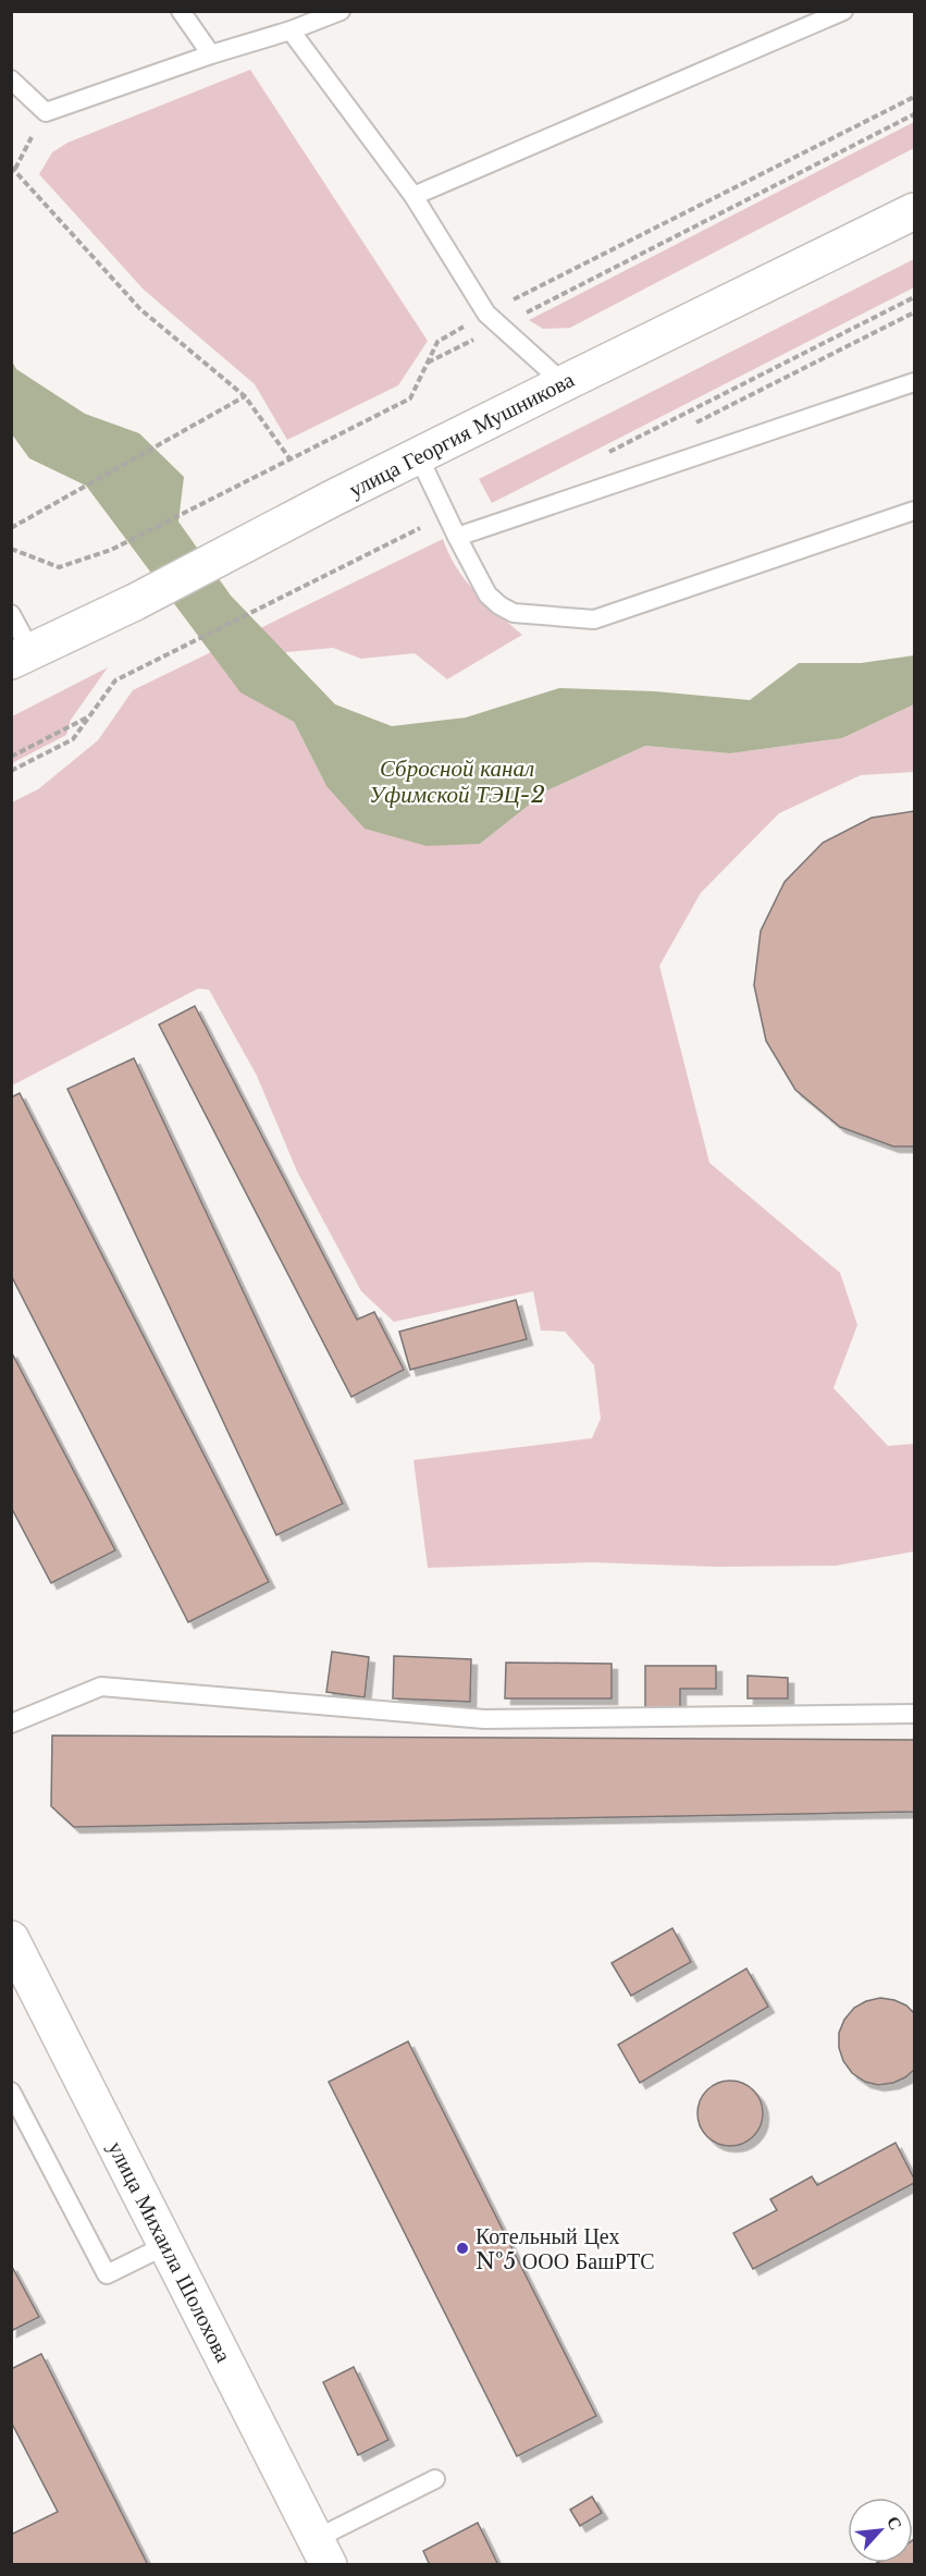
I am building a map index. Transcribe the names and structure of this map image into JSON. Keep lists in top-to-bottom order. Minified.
{"streets":{"street":["улица Георгия Мушникова","улица Михаила Шолохова"]},"water":["Сбросной канал Уфимской ТЭЦ-2"],"places":["Котельный Цех №5 ООО БашРТС"],"north":"top right"}
